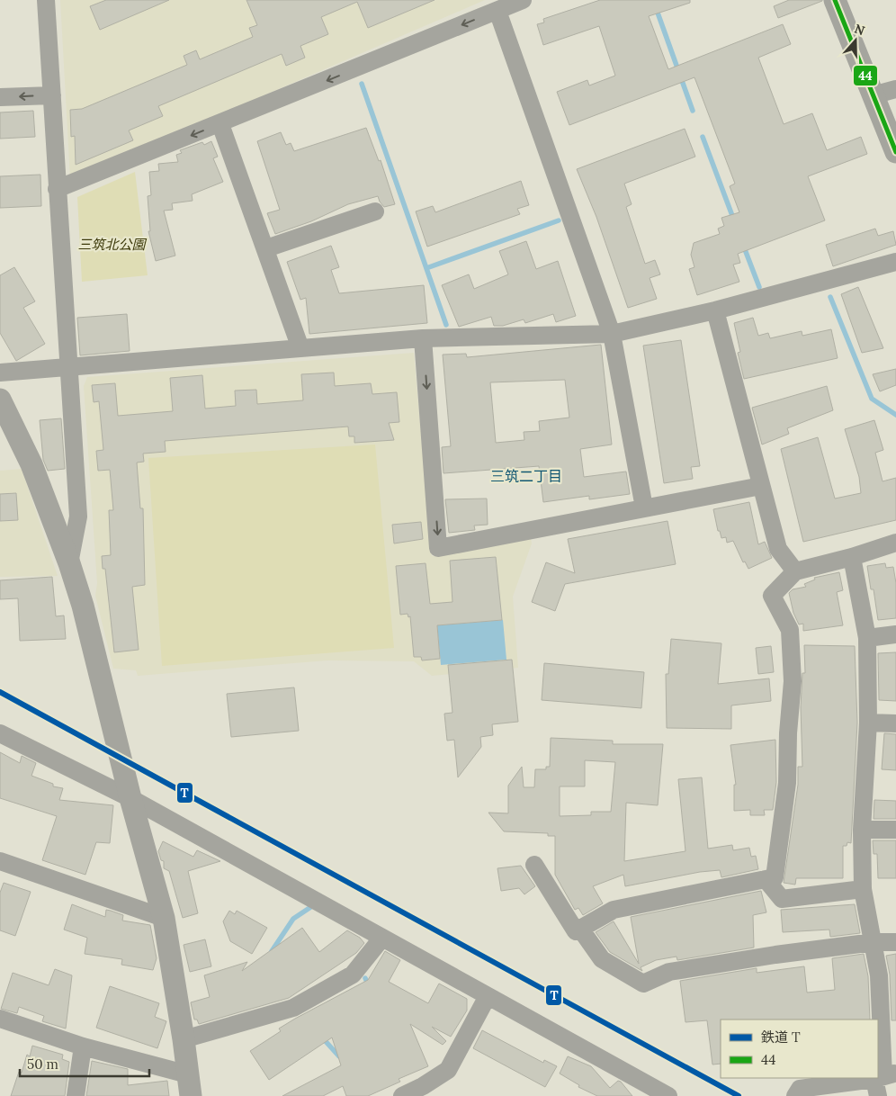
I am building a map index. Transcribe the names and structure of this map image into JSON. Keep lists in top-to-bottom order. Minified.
{"districts":["三筑二丁目"],"parks":["三筑北公園"],"lines":["transit line 44","rail line T"],"legend":["鉄道 T","44"],"scale_bar":"50 m","north":"top"}
